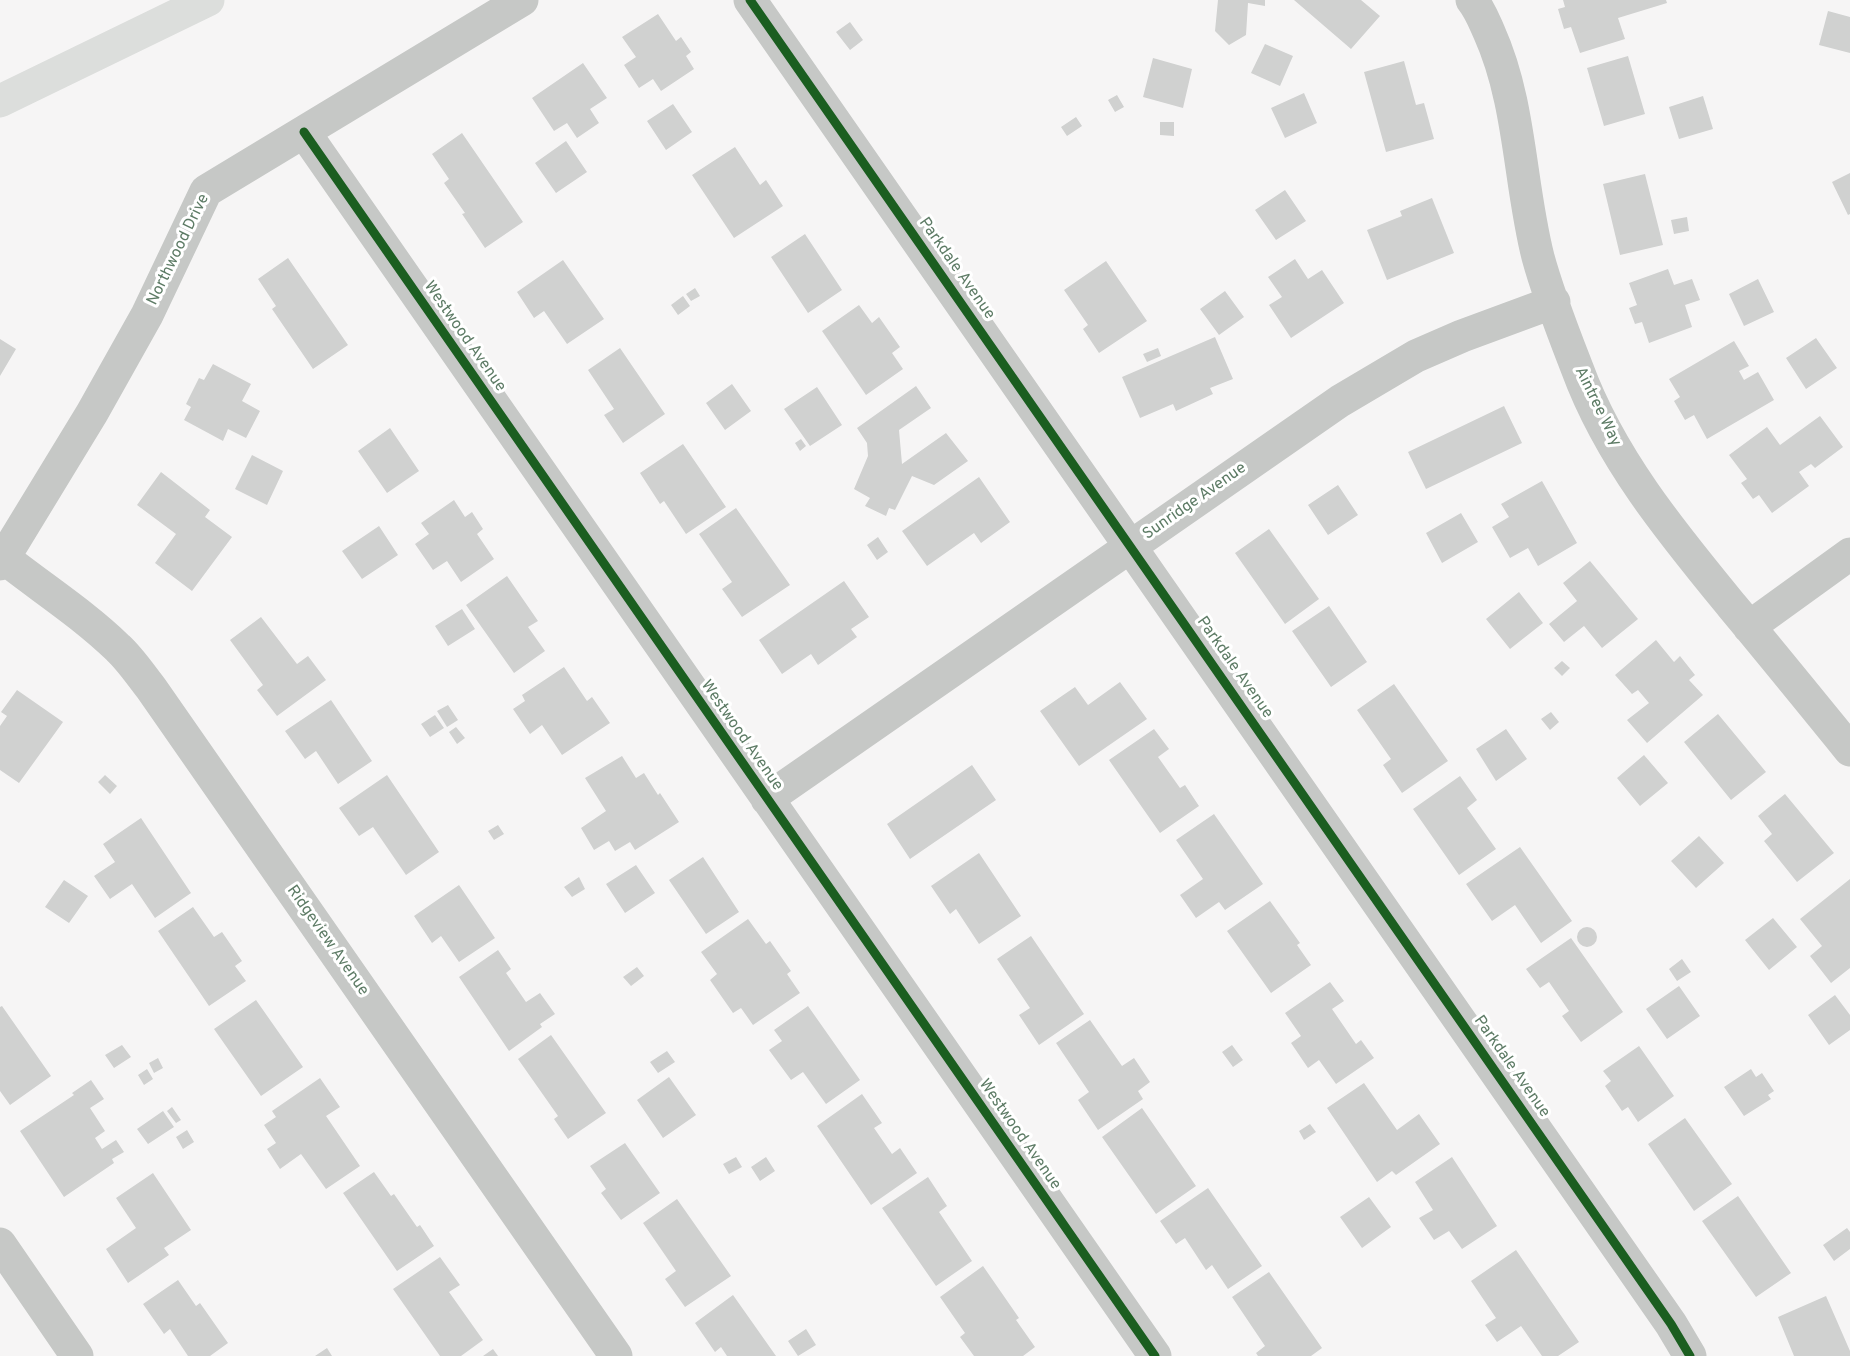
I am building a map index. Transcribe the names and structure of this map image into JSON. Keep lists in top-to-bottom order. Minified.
{"streets":{"street":["Northwood Drive","Parkdale Avenue","Westwood Avenue","Aintree Way","Sunridge Avenue","Ridgeview Avenue"]},"crossings":[["Northwood Drive","Westwood Avenue"],["Northwood Drive","Ridgeview Avenue"],["Parkdale Avenue","Sunridge Avenue"],["Westwood Avenue","Sunridge Avenue"],["Aintree Way","Sunridge Avenue"]]}
